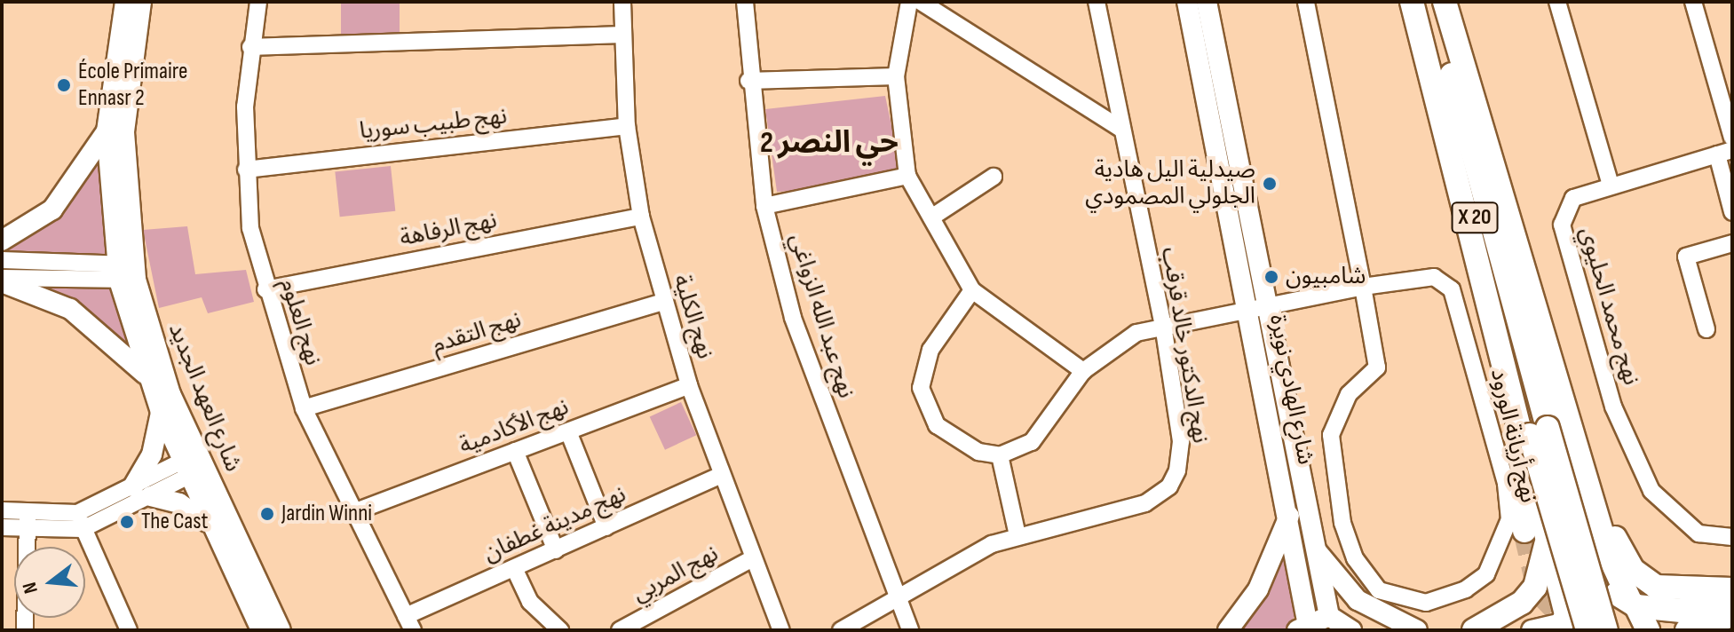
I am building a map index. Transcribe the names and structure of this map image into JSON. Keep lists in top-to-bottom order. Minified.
{"streets":{"highway":["X 20"],"main road":["شارع الهادي نويرة","شارع العهد الجديد"],"street":["نهج طبيب سوريا","نهج الرفاهة","نهج محمد الحليوي","نهج عبد الله الزواغي","نهج الكلية","نهج العلوم","نهج التقدم","نهج الدكتور خالد قرقب","نهج الأكادمية","نهج أريانة الورود","نهج مدينة غطفان","نهج المربي"]},"crossings":[["نهج طبيب سوريا","نهج الكلية"],["نهج طبيب سوريا","نهج العلوم"],["نهج الرفاهة","نهج الكلية"],["نهج الرفاهة","نهج العلوم"],["نهج عبد الله الزواغي","نهج الدكتور خالد قرقب"],["نهج الكلية","نهج التقدم"],["نهج الكلية","نهج الأكادمية"],["نهج الكلية","نهج مدينة غطفان"],["نهج الكلية","نهج المربي"],["نهج العلوم","نهج التقدم"],["نهج العلوم","نهج الأكادمية"],["نهج العلوم","نهج مدينة غطفان"],["نهج الدكتور خالد قرقب","نهج أريانة الورود"],["شارع الهادي نويرة","نهج أريانة الورود"]],"districts":["حي النصر 2"],"places":["École Primaire Ennasr 2","صيدلية اليل هادية الجلولي المصمودي","شامبيون","Jardin Winni","The Cast"],"north":"left"}
